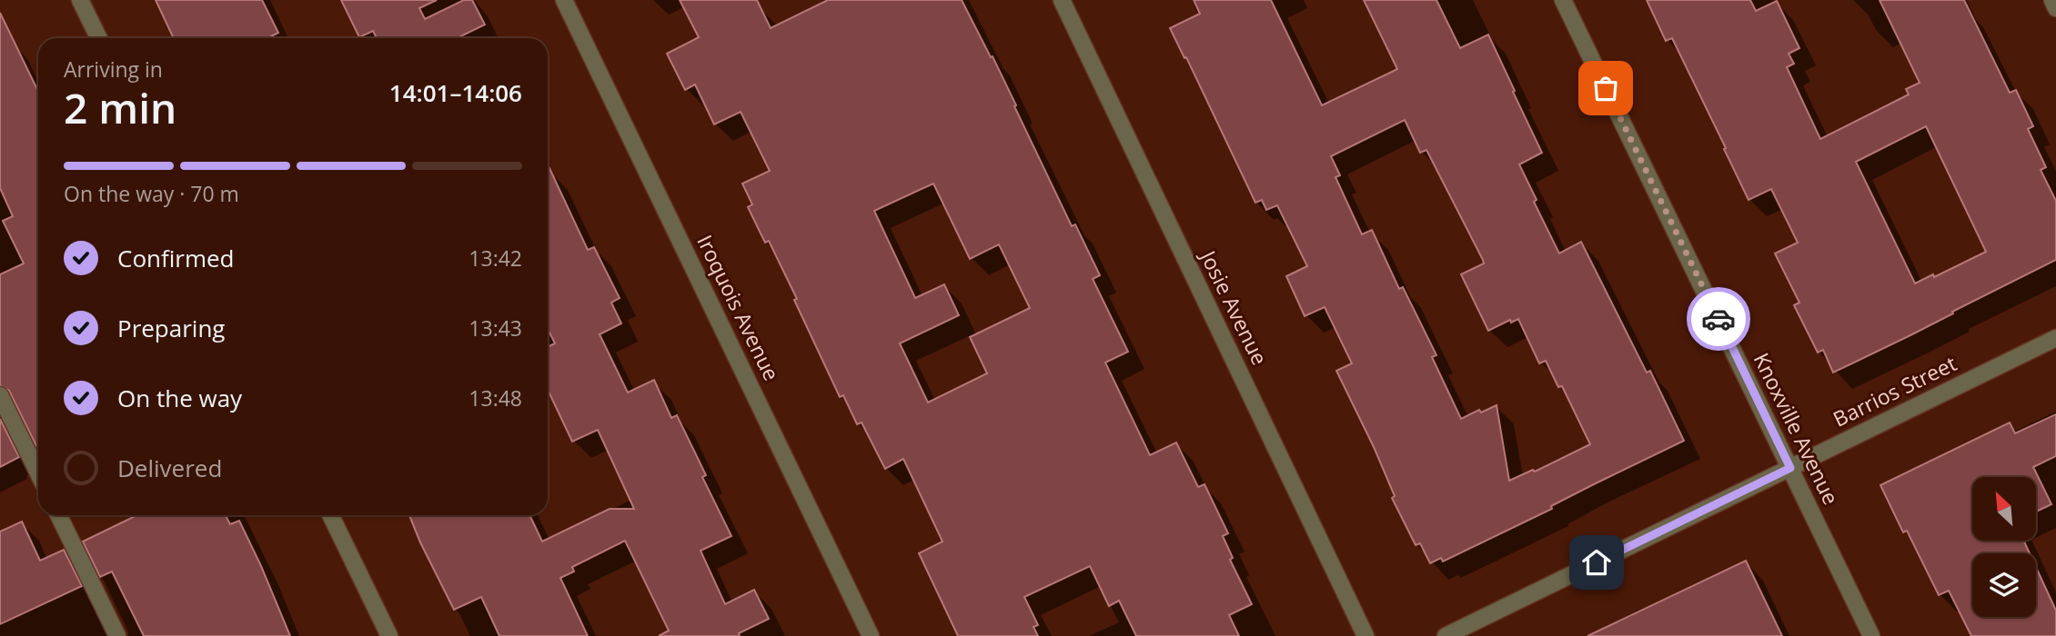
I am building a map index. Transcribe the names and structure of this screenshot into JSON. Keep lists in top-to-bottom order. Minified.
{"streets":{"street":["Iroquois Avenue","Josie Avenue","Barrios Street","Knoxville Avenue"]},"crossings":[["Barrios Street","Knoxville Avenue"]],"north":"top left","page":{"heading":["2 min","Arriving in","14:01–14:06"],"bar":"On the way · 70 m","list":[["Confirmed","13:42"],["Preparing","13:43"],["On the way","13:48"],"Delivered"]}}
